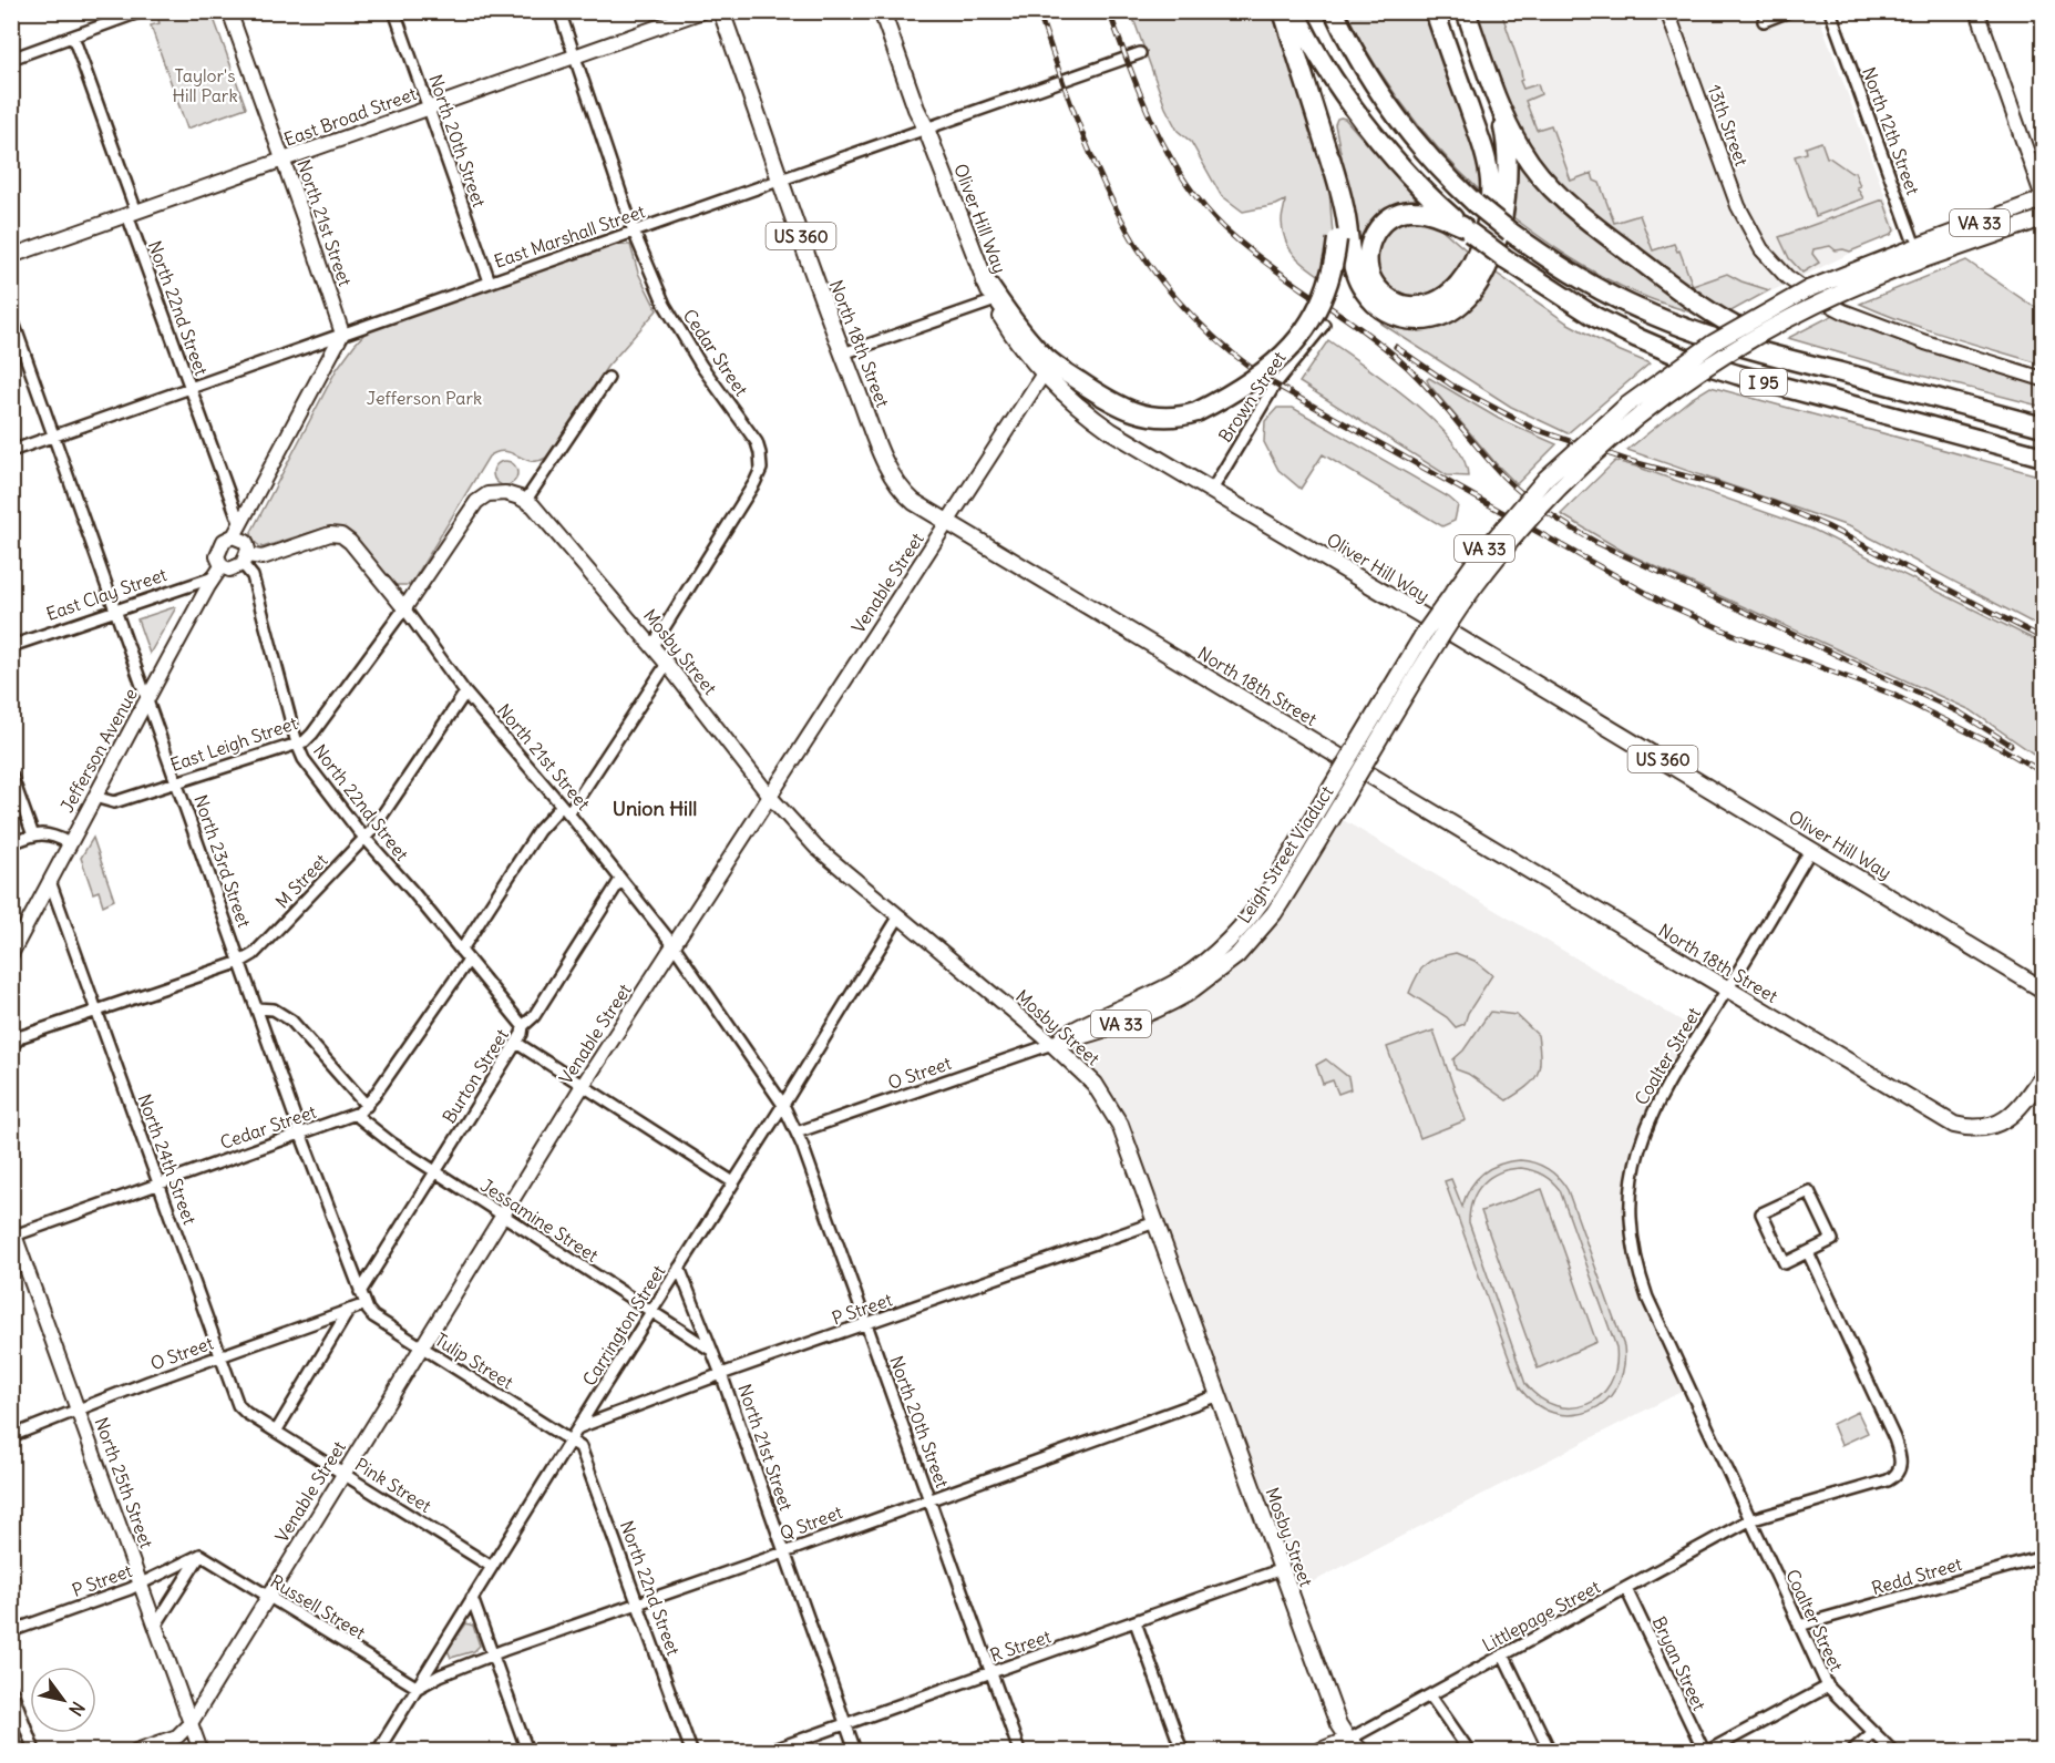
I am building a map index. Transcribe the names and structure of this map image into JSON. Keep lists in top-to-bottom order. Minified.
{"streets":{"highway":["I 95"],"main road":["Oliver Hill Way","VA 33","US 360","North 18th Street","Mosby Street","Leigh Street Viaduct"],"street":["East Broad Street","13th Street","North 12th Street","North 20th Street","North 21st Street","East Marshall Street","North 22nd Street","Cedar Street","Brown Street","Venable Street","East Clay Street","East Leigh Street","Jefferson Avenue","North 23rd Street","M Street","Coalter Street","O Street","Burton Street","North 24th Street","Jessamine Street","P Street","Carrington Street","Tulip Street","North 25th Street","Pink Street","Q Street","Redd Street","Russell Street","Littlepage Street","R Street","Bryan Street"]},"crossings":[["East Broad Street","North 20th Street"],["East Broad Street","North 21st Street"],["East Broad Street","North 22nd Street"],["East Broad Street","Cedar Street"],["North 12th Street","VA 33"],["North 12th Street","Leigh Street Viaduct"],["North 20th Street","North 21st Street"],["North 20th Street","East Marshall Street"],["North 20th Street","O Street"],["North 20th Street","P Street"],["North 20th Street","Carrington Street"],["North 20th Street","Q Street"],["North 20th Street","R Street"],["Oliver Hill Way","East Marshall Street"],["Oliver Hill Way","Brown Street"],["Oliver Hill Way","Venable Street"],["Oliver Hill Way","Coalter Street"],["North 21st Street","East Marshall Street"],["North 21st Street","North 22nd Street"],["North 21st Street","Venable Street"],["North 21st Street","East Leigh Street"],["North 21st Street","M Street"],["North 21st Street","Burton Street"],["North 21st Street","Jessamine Street"],["North 21st Street","P Street"],["North 21st Street","Carrington Street"],["North 21st Street","Q Street"],["North 21st Street","R Street"],["VA 33","Leigh Street Viaduct"],["East Marshall Street","North 22nd Street"],["East Marshall Street","North 18th Street"],["East Marshall Street","Cedar Street"],["East Marshall Street","North 23rd Street"],["North 22nd Street","Cedar Street"],["North 22nd Street","East Leigh Street"],["North 22nd Street","Jefferson Avenue"],["North 22nd Street","M Street"],["North 22nd Street","Burton Street"],["North 22nd Street","Carrington Street"],["North 22nd Street","Tulip Street"],["North 22nd Street","Q Street"],["North 18th Street","Venable Street"],["North 18th Street","Coalter Street"],["Cedar Street","Mosby Street"],["Cedar Street","North 23rd Street"],["Cedar Street","North 24th Street"],["Cedar Street","Jessamine Street"],["Cedar Street","North 25th Street"],["Venable Street","Mosby Street"],["Venable Street","Jessamine Street"],["Venable Street","Tulip Street"],["Venable Street","North 25th Street"],["Venable Street","Pink Street"],["Venable Street","Russell Street"],["East Clay Street","Jefferson Avenue"],["East Clay Street","North 23rd Street"],["Mosby Street","Leigh Street Viaduct"],["Mosby Street","O Street"],["Mosby Street","P Street"],["Mosby Street","Carrington Street"],["Mosby Street","Q Street"],["Mosby Street","Littlepage Street"],["Mosby Street","R Street"],["East Leigh Street","Jefferson Avenue"],["East Leigh Street","North 23rd Street"],["Jefferson Avenue","North 23rd Street"],["Jefferson Avenue","North 24th Street"],["Leigh Street Viaduct","O Street"],["North 23rd Street","M Street"],["North 23rd Street","O Street"],["North 23rd Street","Burton Street"],["North 23rd Street","Tulip Street"],["M Street","North 24th Street"],["Coalter Street","Redd Street"],["Coalter Street","Littlepage Street"],["O Street","North 24th Street"],["O Street","Tulip Street"],["O Street","North 25th Street"],["Burton Street","Jessamine Street"],["North 24th Street","Pink Street"],["Jessamine Street","Carrington Street"],["P Street","Carrington Street"],["P Street","North 25th Street"],["P Street","Russell Street"],["Carrington Street","Tulip Street"],["Carrington Street","Pink Street"],["Carrington Street","Q Street"],["Carrington Street","Russell Street"],["Q Street","Russell Street"],["Littlepage Street","Bryan Street"]],"districts":["Union Hill"],"parks":["Taylor's Hill Park","Jefferson Park"],"north":"bottom right"}
